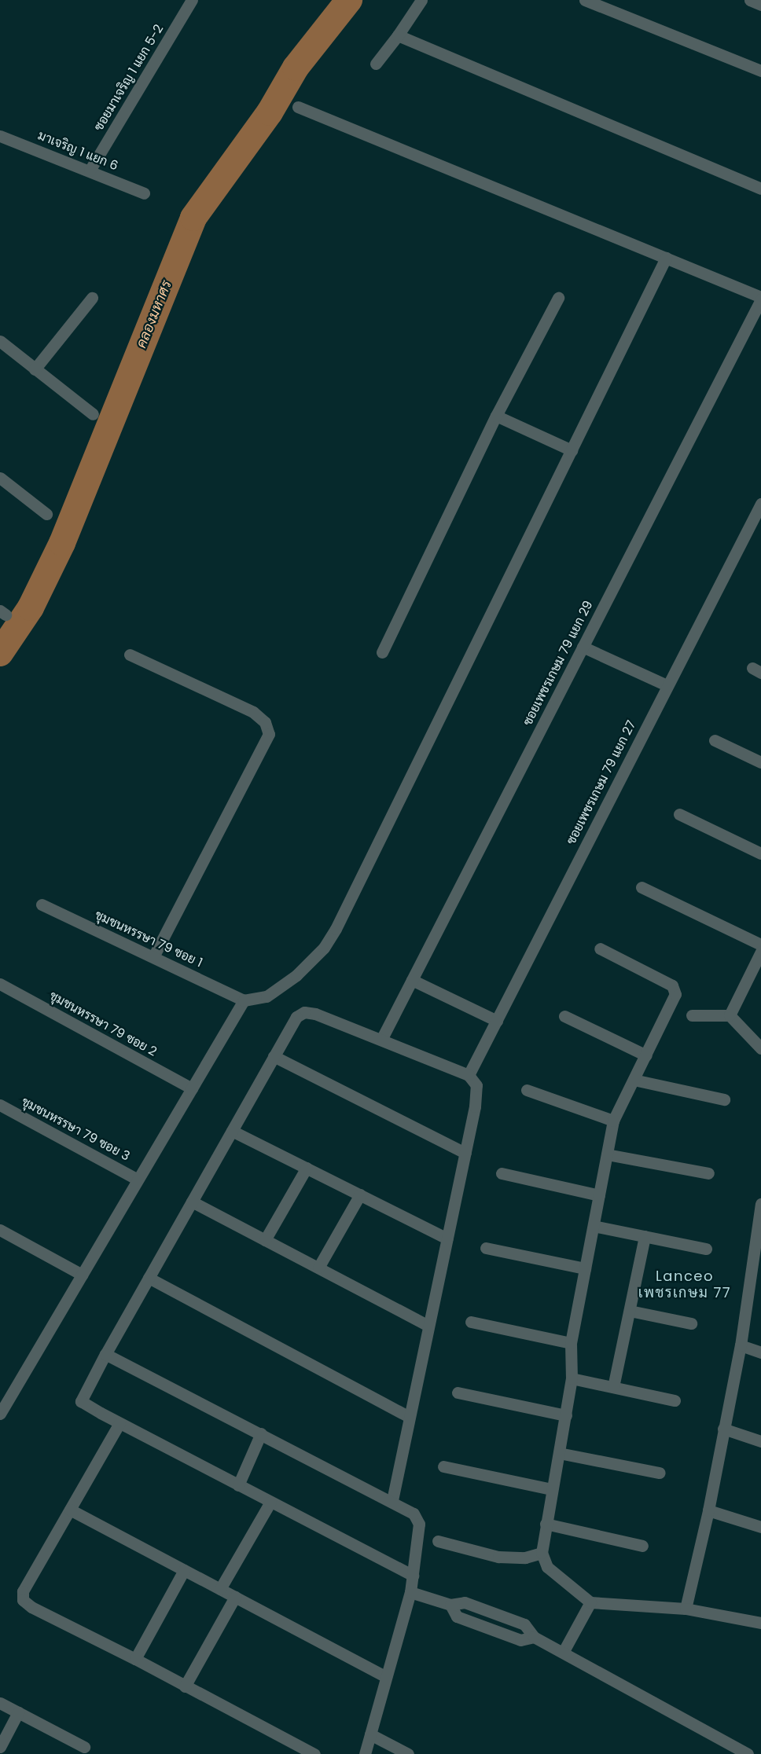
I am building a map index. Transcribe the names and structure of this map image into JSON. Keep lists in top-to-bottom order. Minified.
{"streets":{"street":["ซอยมาเจริญ 1 แยก 5-2","มาเจริญ 1 แยก 6","ซอยเพชรเกษม 79 แยก 29","ซอยเพชรเกษม 79 แยก 27","ชุมชนหรรษา 79 ซอย 1","ชุมชนหรรษา 79 ซอย 2","ชุมชนหรรษา 79 ซอย 3"]},"crossings":[["ซอยมาเจริญ 1 แยก 5-2","มาเจริญ 1 แยก 6"]],"districts":["Lanceo เพชรเกษม 77"],"water":["คลองมหาศร"]}
